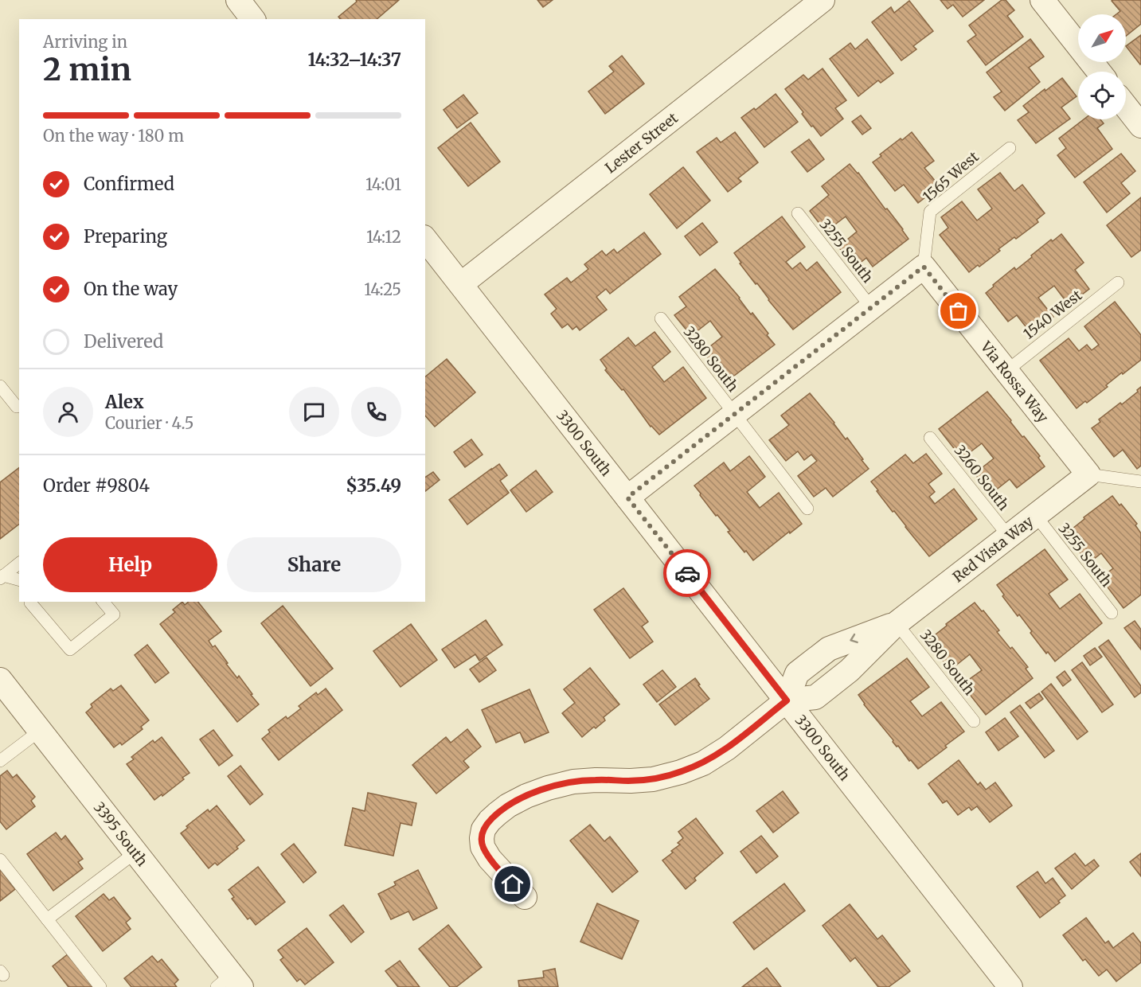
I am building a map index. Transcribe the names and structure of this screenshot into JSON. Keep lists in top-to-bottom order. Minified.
{"streets":{"street":["Lester Street","Via Rossa Way","3300 South","Red Vista Way","3395 South"],"lane":["1565 West","3255 South","1540 West","3280 South","3260 South"]},"crossings":[["Lester Street","3300 South"],["1565 West","Via Rossa Way"],["3255 South","Red Vista Way"],["1540 West","Via Rossa Way"],["3280 South","Red Vista Way"],["Via Rossa Way","Red Vista Way"],["3300 South","Red Vista Way"],["3260 South","Red Vista Way"]],"north":"top right","page":{"heading":["2 min","Arriving in","14:32–14:37"],"panel":["Alex","Courier · 4.5","Order #9804","$35.49"],"bar":"On the way · 180 m","list":[["Confirmed","14:01"],["Preparing","14:12"],["On the way","14:25"],"Delivered"],"buttons":["Help","Share"]}}
